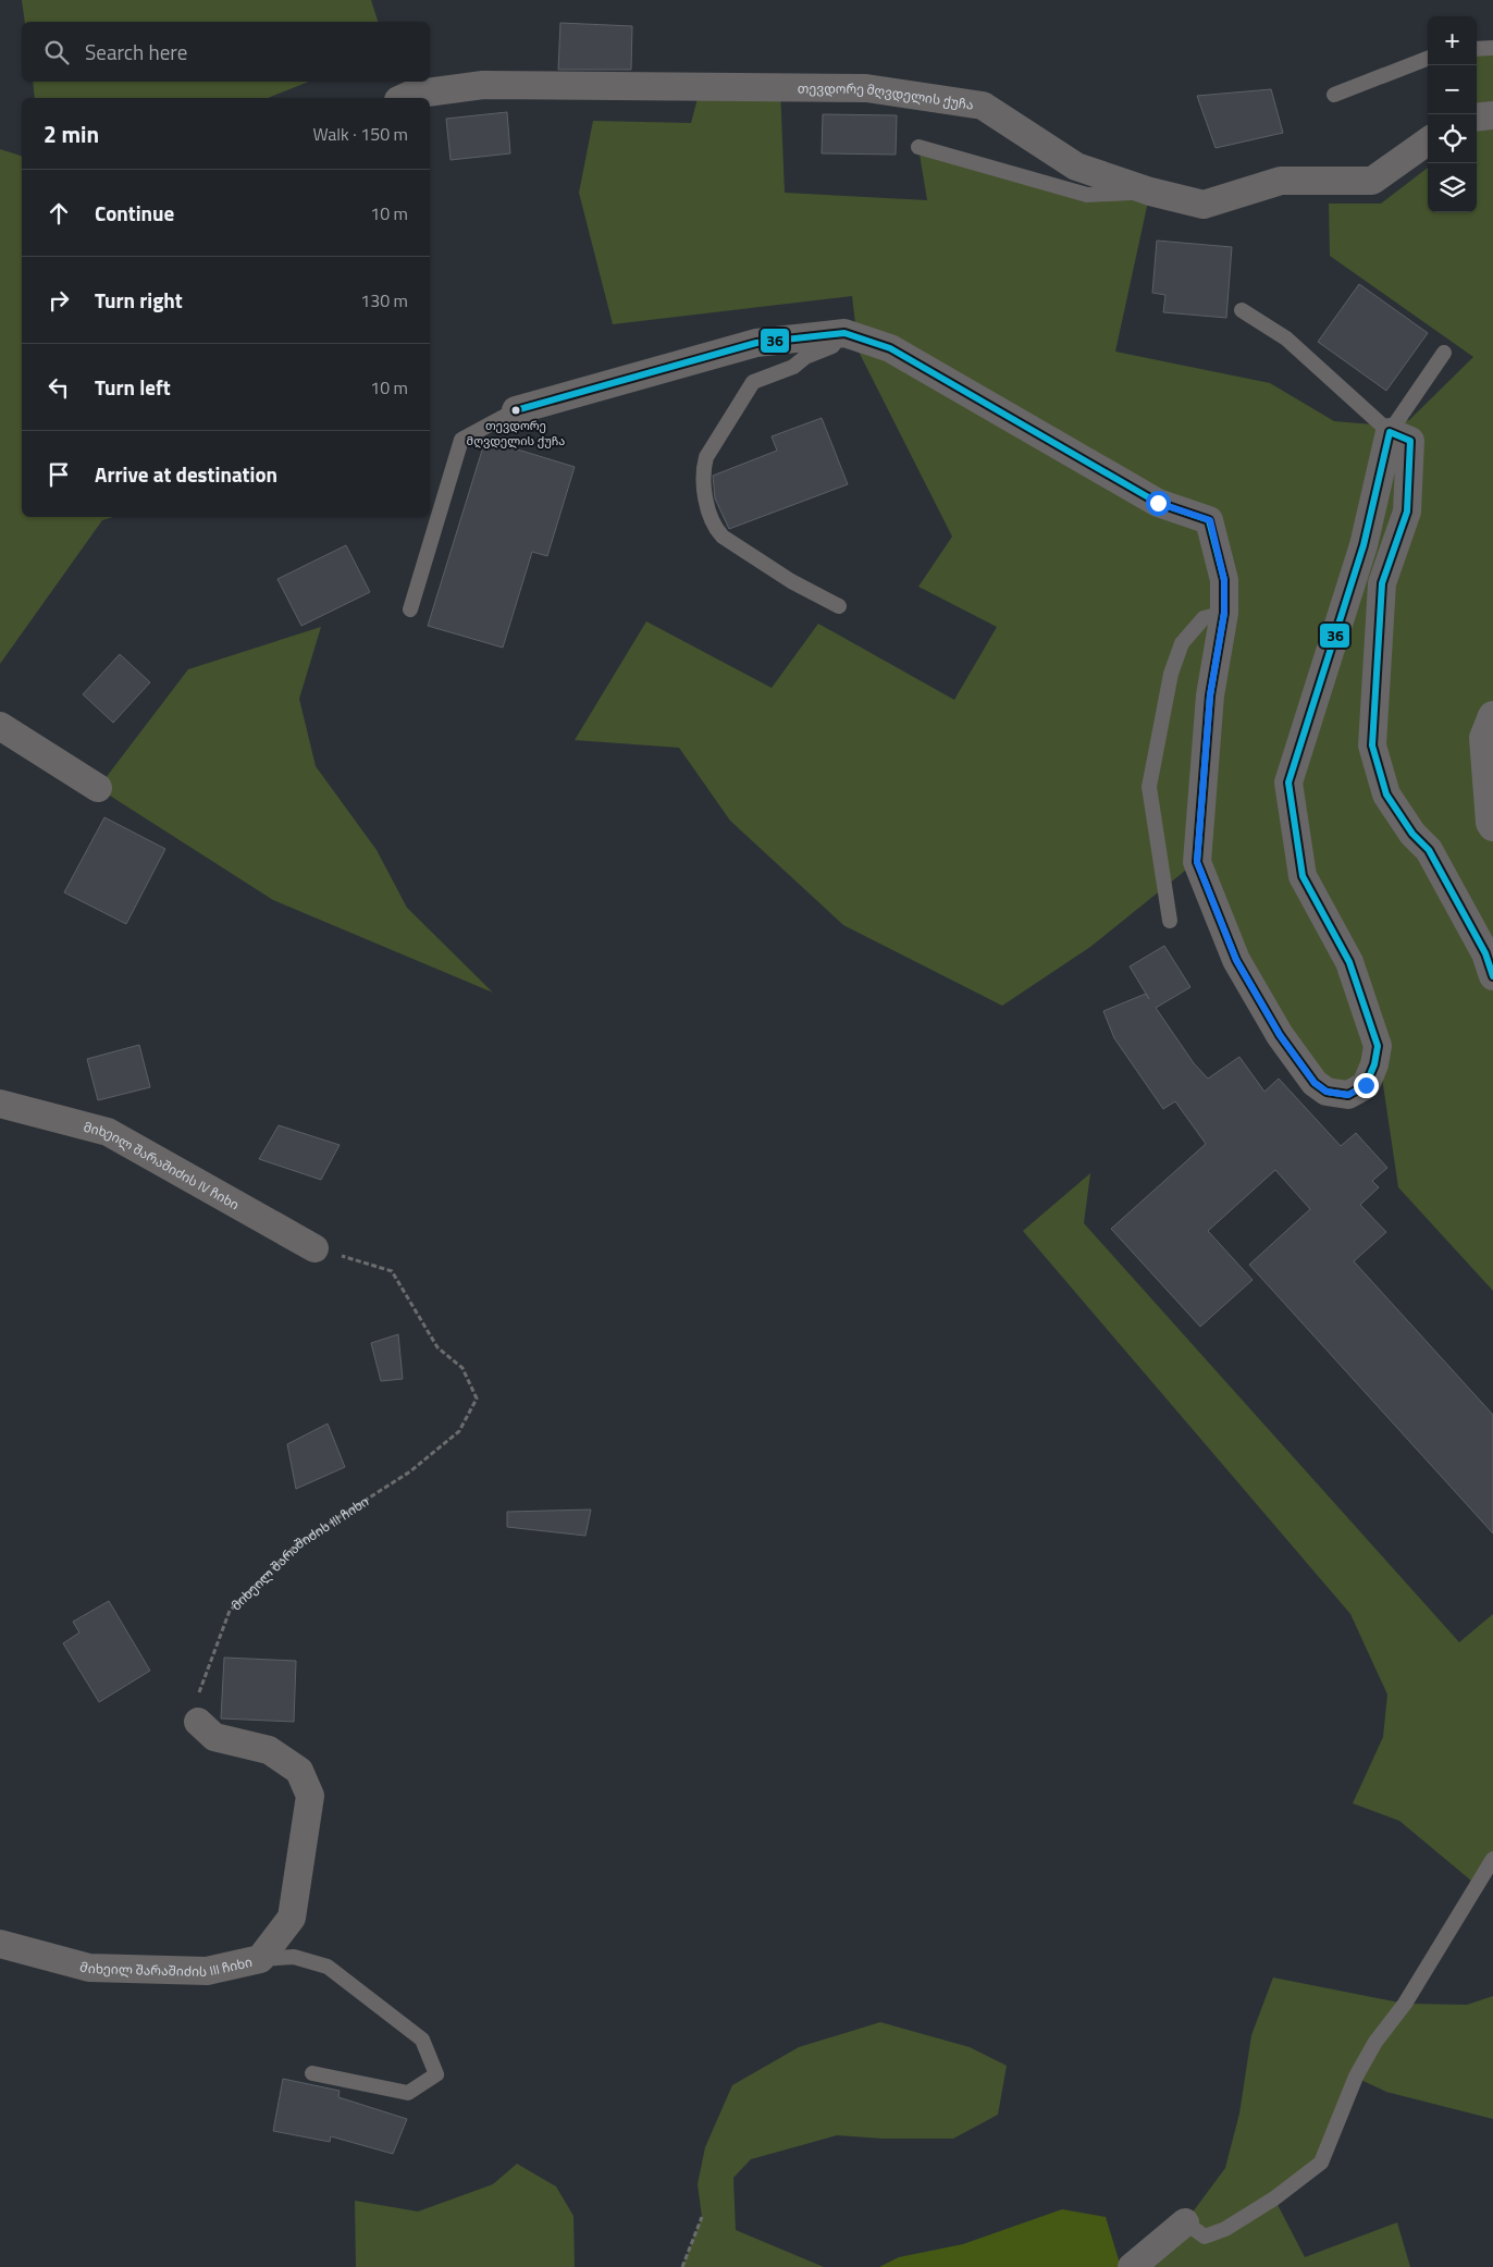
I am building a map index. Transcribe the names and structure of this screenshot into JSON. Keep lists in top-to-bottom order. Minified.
{"streets":{"street":["თევდორე მღვდელის ქუჩა","მიხეილ შარაშიძის IV ჩიხი","მიხეილ შარაშიძის III ჩიხი"]},"crossings":[["მიხეილ შარაშიძის IV ჩიხი","მიხეილ შარაშიძის III ჩიხი"]],"places":["თევდორე მღვდელის ქუჩა"],"lines":["transit line 36"],"page":{"map_buttons":["+","−"],"search":"Search here","heading":["2 min","Walk · 150 m"],"list":[["Continue","10 m"],["Turn right","130 m"],["Turn left","10 m"],"Arrive at destination"]}}
